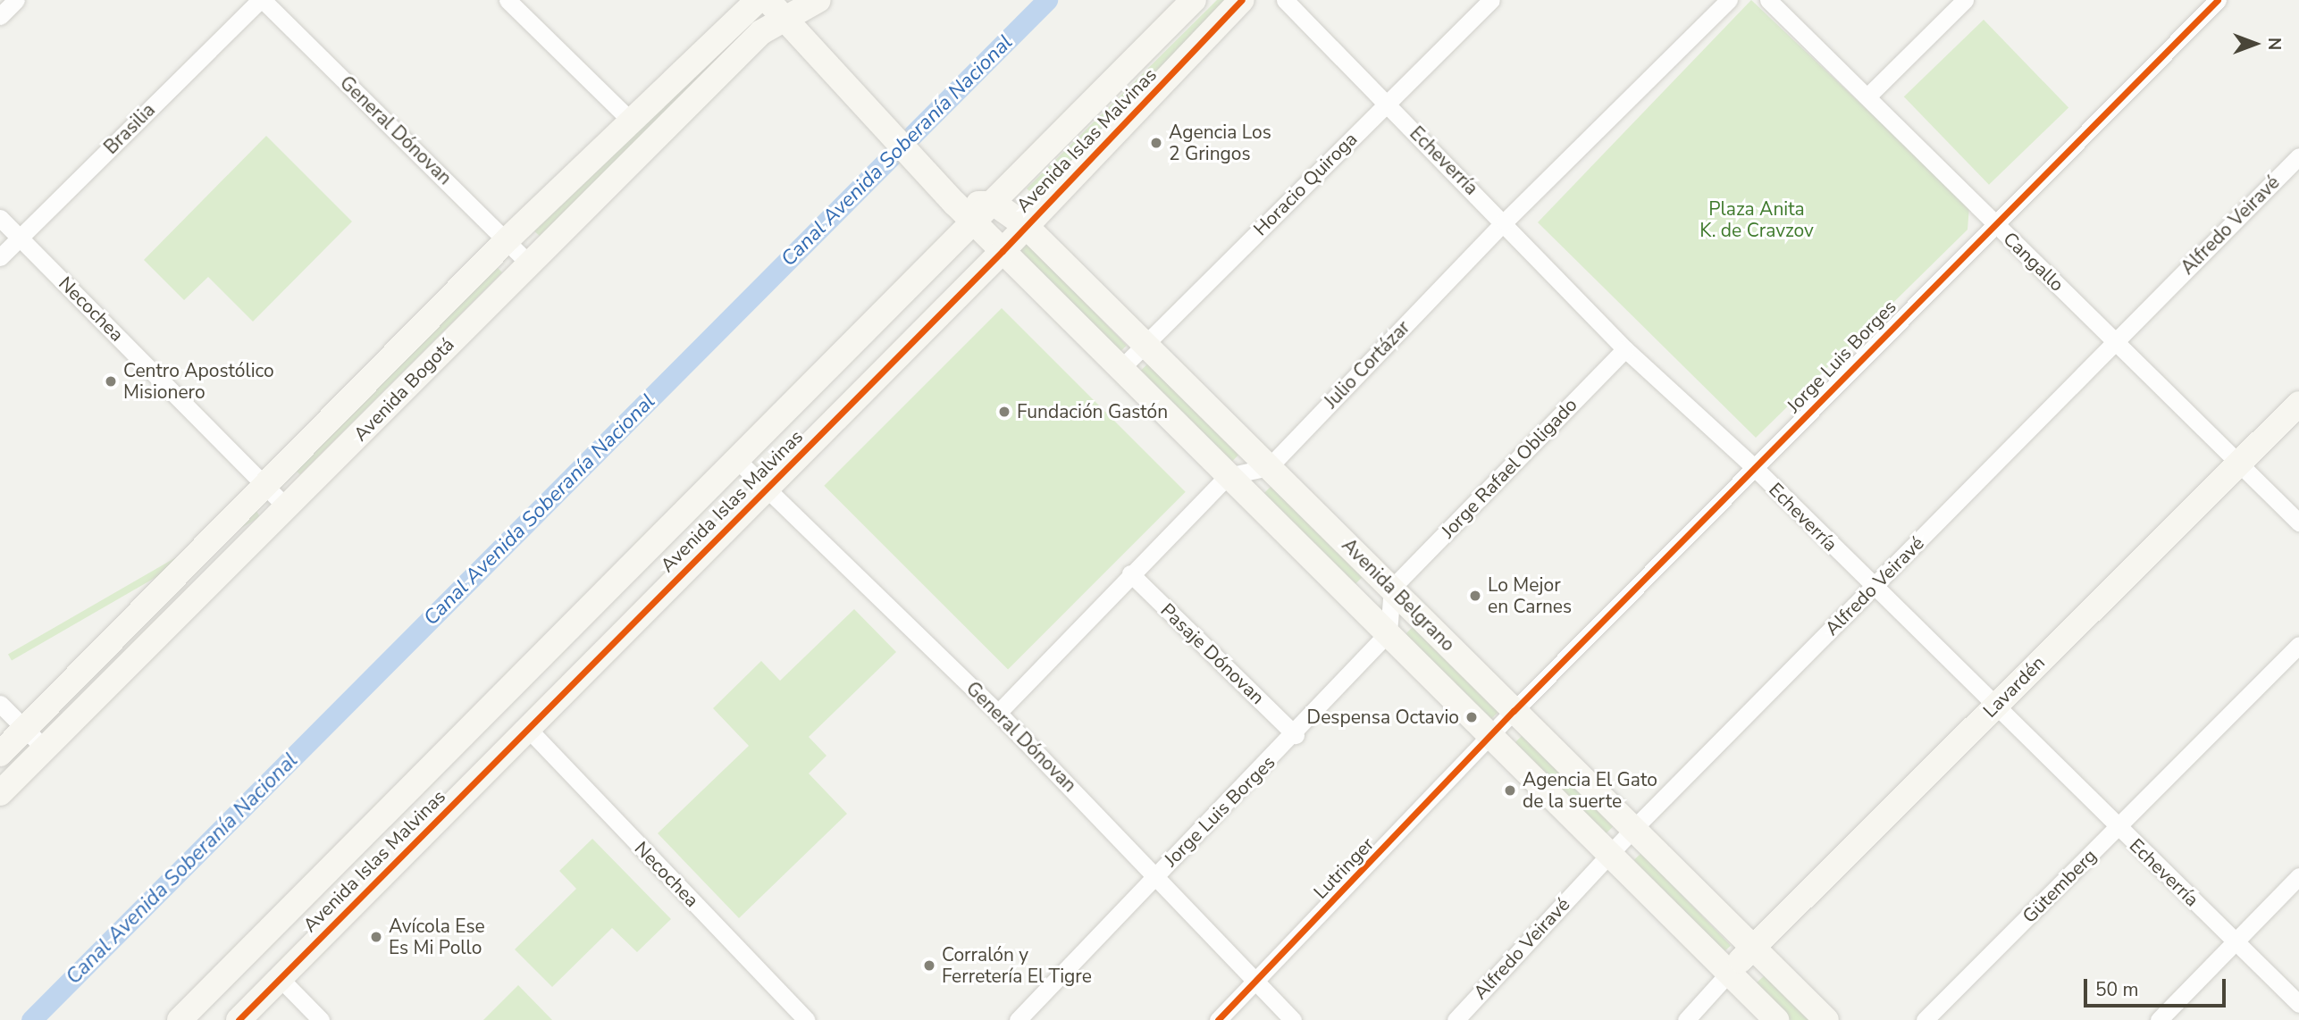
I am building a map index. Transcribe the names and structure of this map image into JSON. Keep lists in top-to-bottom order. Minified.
{"streets":{"main road":["Avenida Islas Malvinas","Avenida Bogotá","Avenida Belgrano","Lavardén"],"street":["Brasilia","General Dónovan","Echeverría","Horacio Quiroga","Alfredo Veiravé","Cangallo","Necochea","Jorge Luis Borges","Julio Cortázar","Jorge Rafael Obligado","Pasaje Dónovan","Lutringer","Gütemberg"]},"crossings":[["Brasilia","General Dónovan"],["Brasilia","Necochea"],["General Dónovan","Avenida Islas Malvinas"],["General Dónovan","Jorge Luis Borges"],["General Dónovan","Avenida Bogotá"],["General Dónovan","Lutringer"],["Avenida Islas Malvinas","Necochea"],["Avenida Islas Malvinas","Avenida Belgrano"],["Echeverría","Horacio Quiroga"],["Echeverría","Alfredo Veiravé"],["Echeverría","Jorge Luis Borges"],["Echeverría","Julio Cortázar"],["Echeverría","Jorge Rafael Obligado"],["Echeverría","Lavardén"],["Echeverría","Gütemberg"],["Horacio Quiroga","Avenida Belgrano"],["Alfredo Veiravé","Cangallo"],["Alfredo Veiravé","Avenida Belgrano"],["Cangallo","Jorge Luis Borges"],["Cangallo","Lavardén"],["Necochea","Avenida Bogotá"],["Jorge Luis Borges","Avenida Belgrano"],["Jorge Luis Borges","Pasaje Dónovan"],["Jorge Luis Borges","Lutringer"],["Julio Cortázar","Avenida Belgrano"],["Avenida Bogotá","Avenida Belgrano"],["Jorge Rafael Obligado","Avenida Belgrano"],["Avenida Belgrano","Lavardén"],["Avenida Belgrano","Lutringer"]],"water":["Canal Avenida Soberanía Nacional"],"parks":["Plaza Anita K. de Cravzov"],"places":["Agencia Los 2 Gringos","Centro Apostólico Misionero","Fundación Gastón","Lo Mejor en Carnes","Despensa Octavio","Agencia El Gato de la suerte","Avícola Ese Es Mi Pollo","Corralón y Ferretería El Tigre"],"scale_bar":"50 m","north":"right"}
